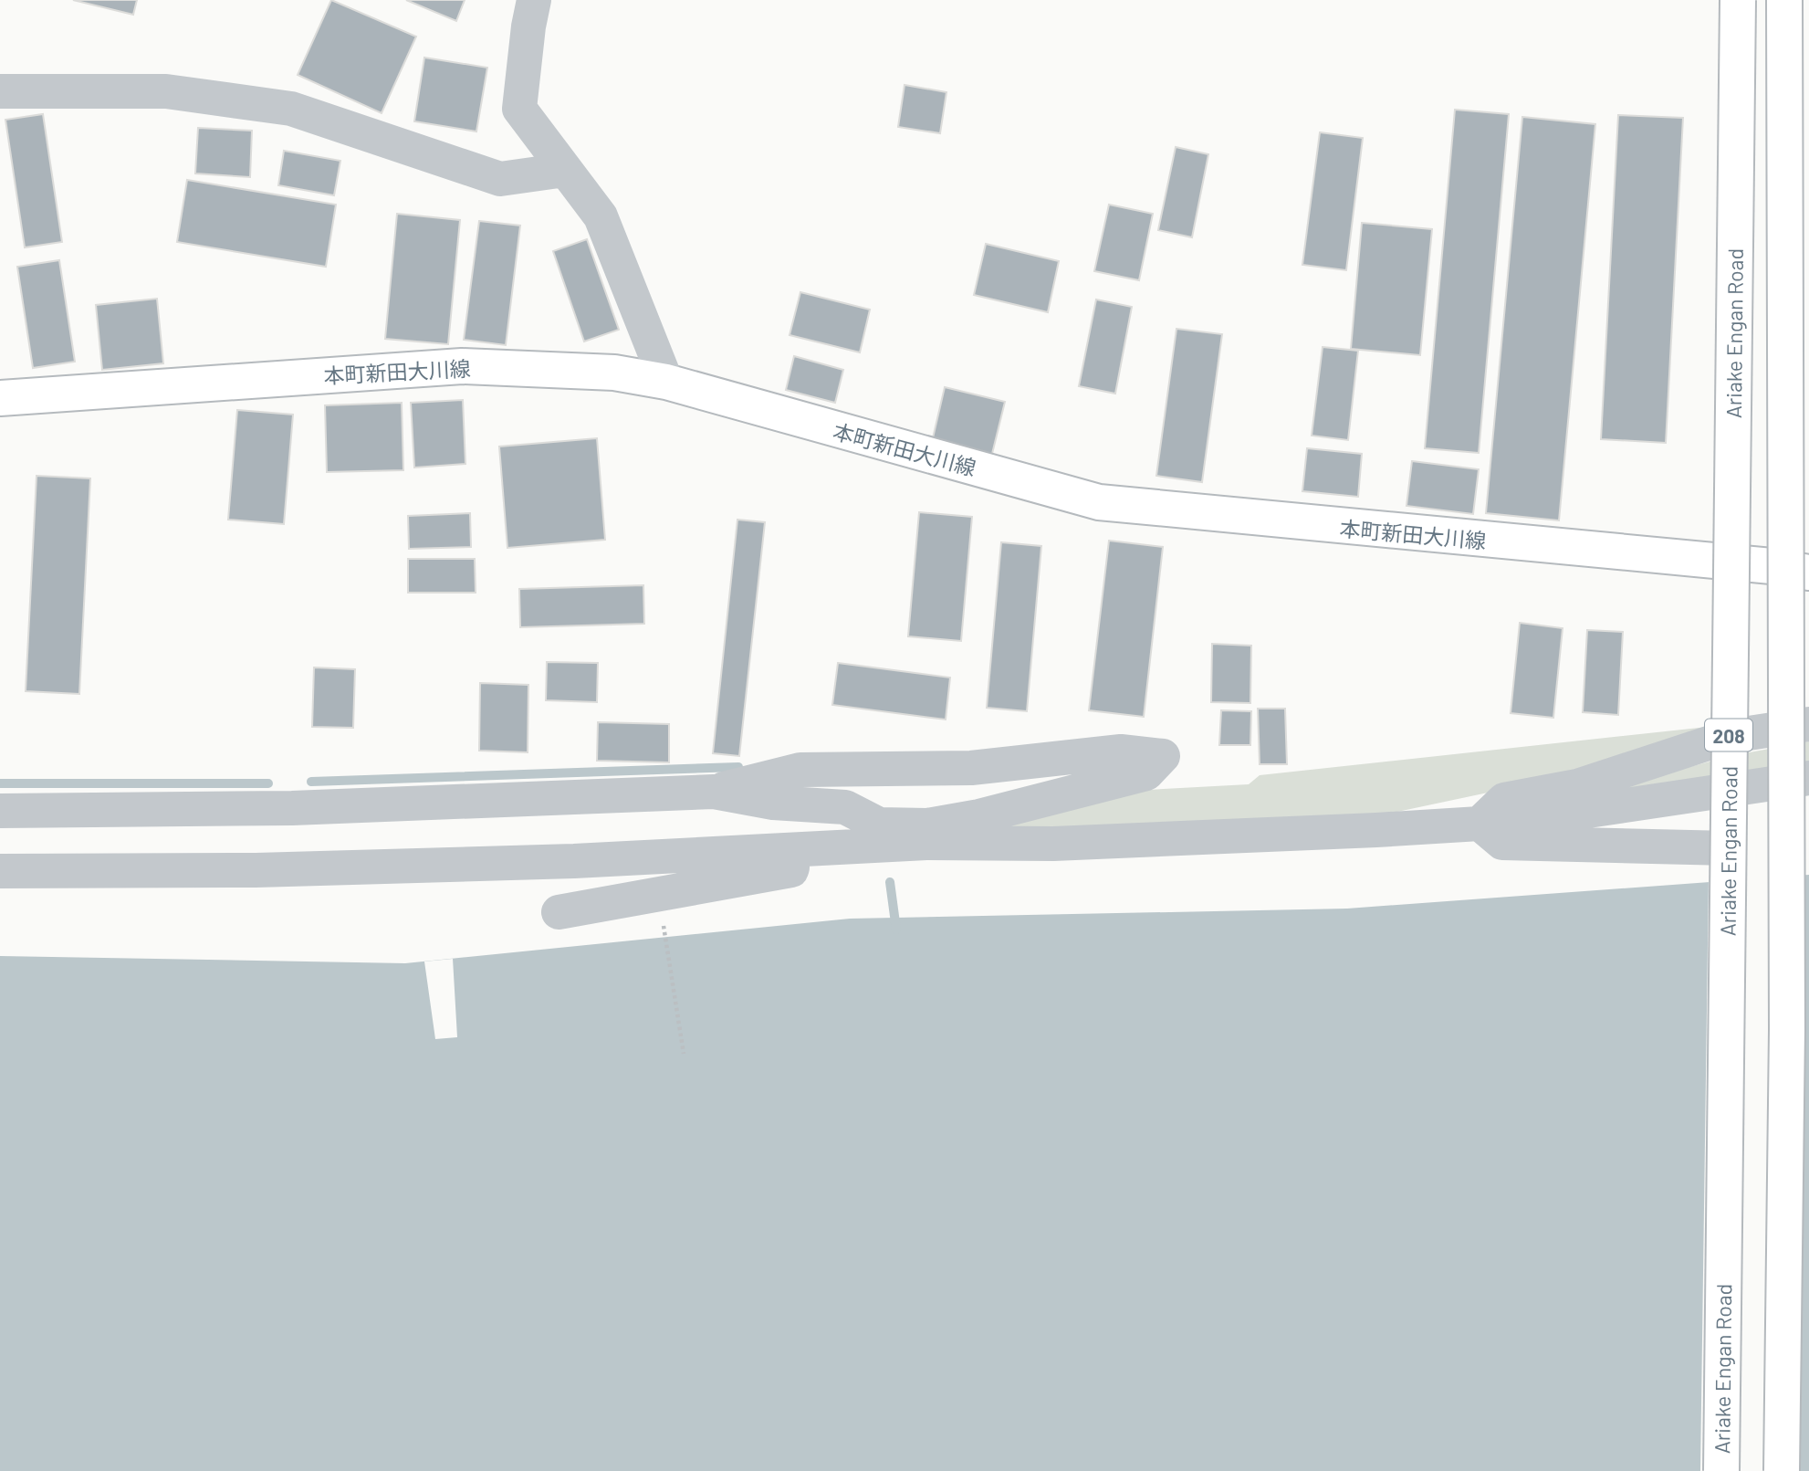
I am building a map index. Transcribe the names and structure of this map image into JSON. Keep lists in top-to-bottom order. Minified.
{"streets":{"main road":["Ariake Engan Road","本町新田大川線","208"]}}
